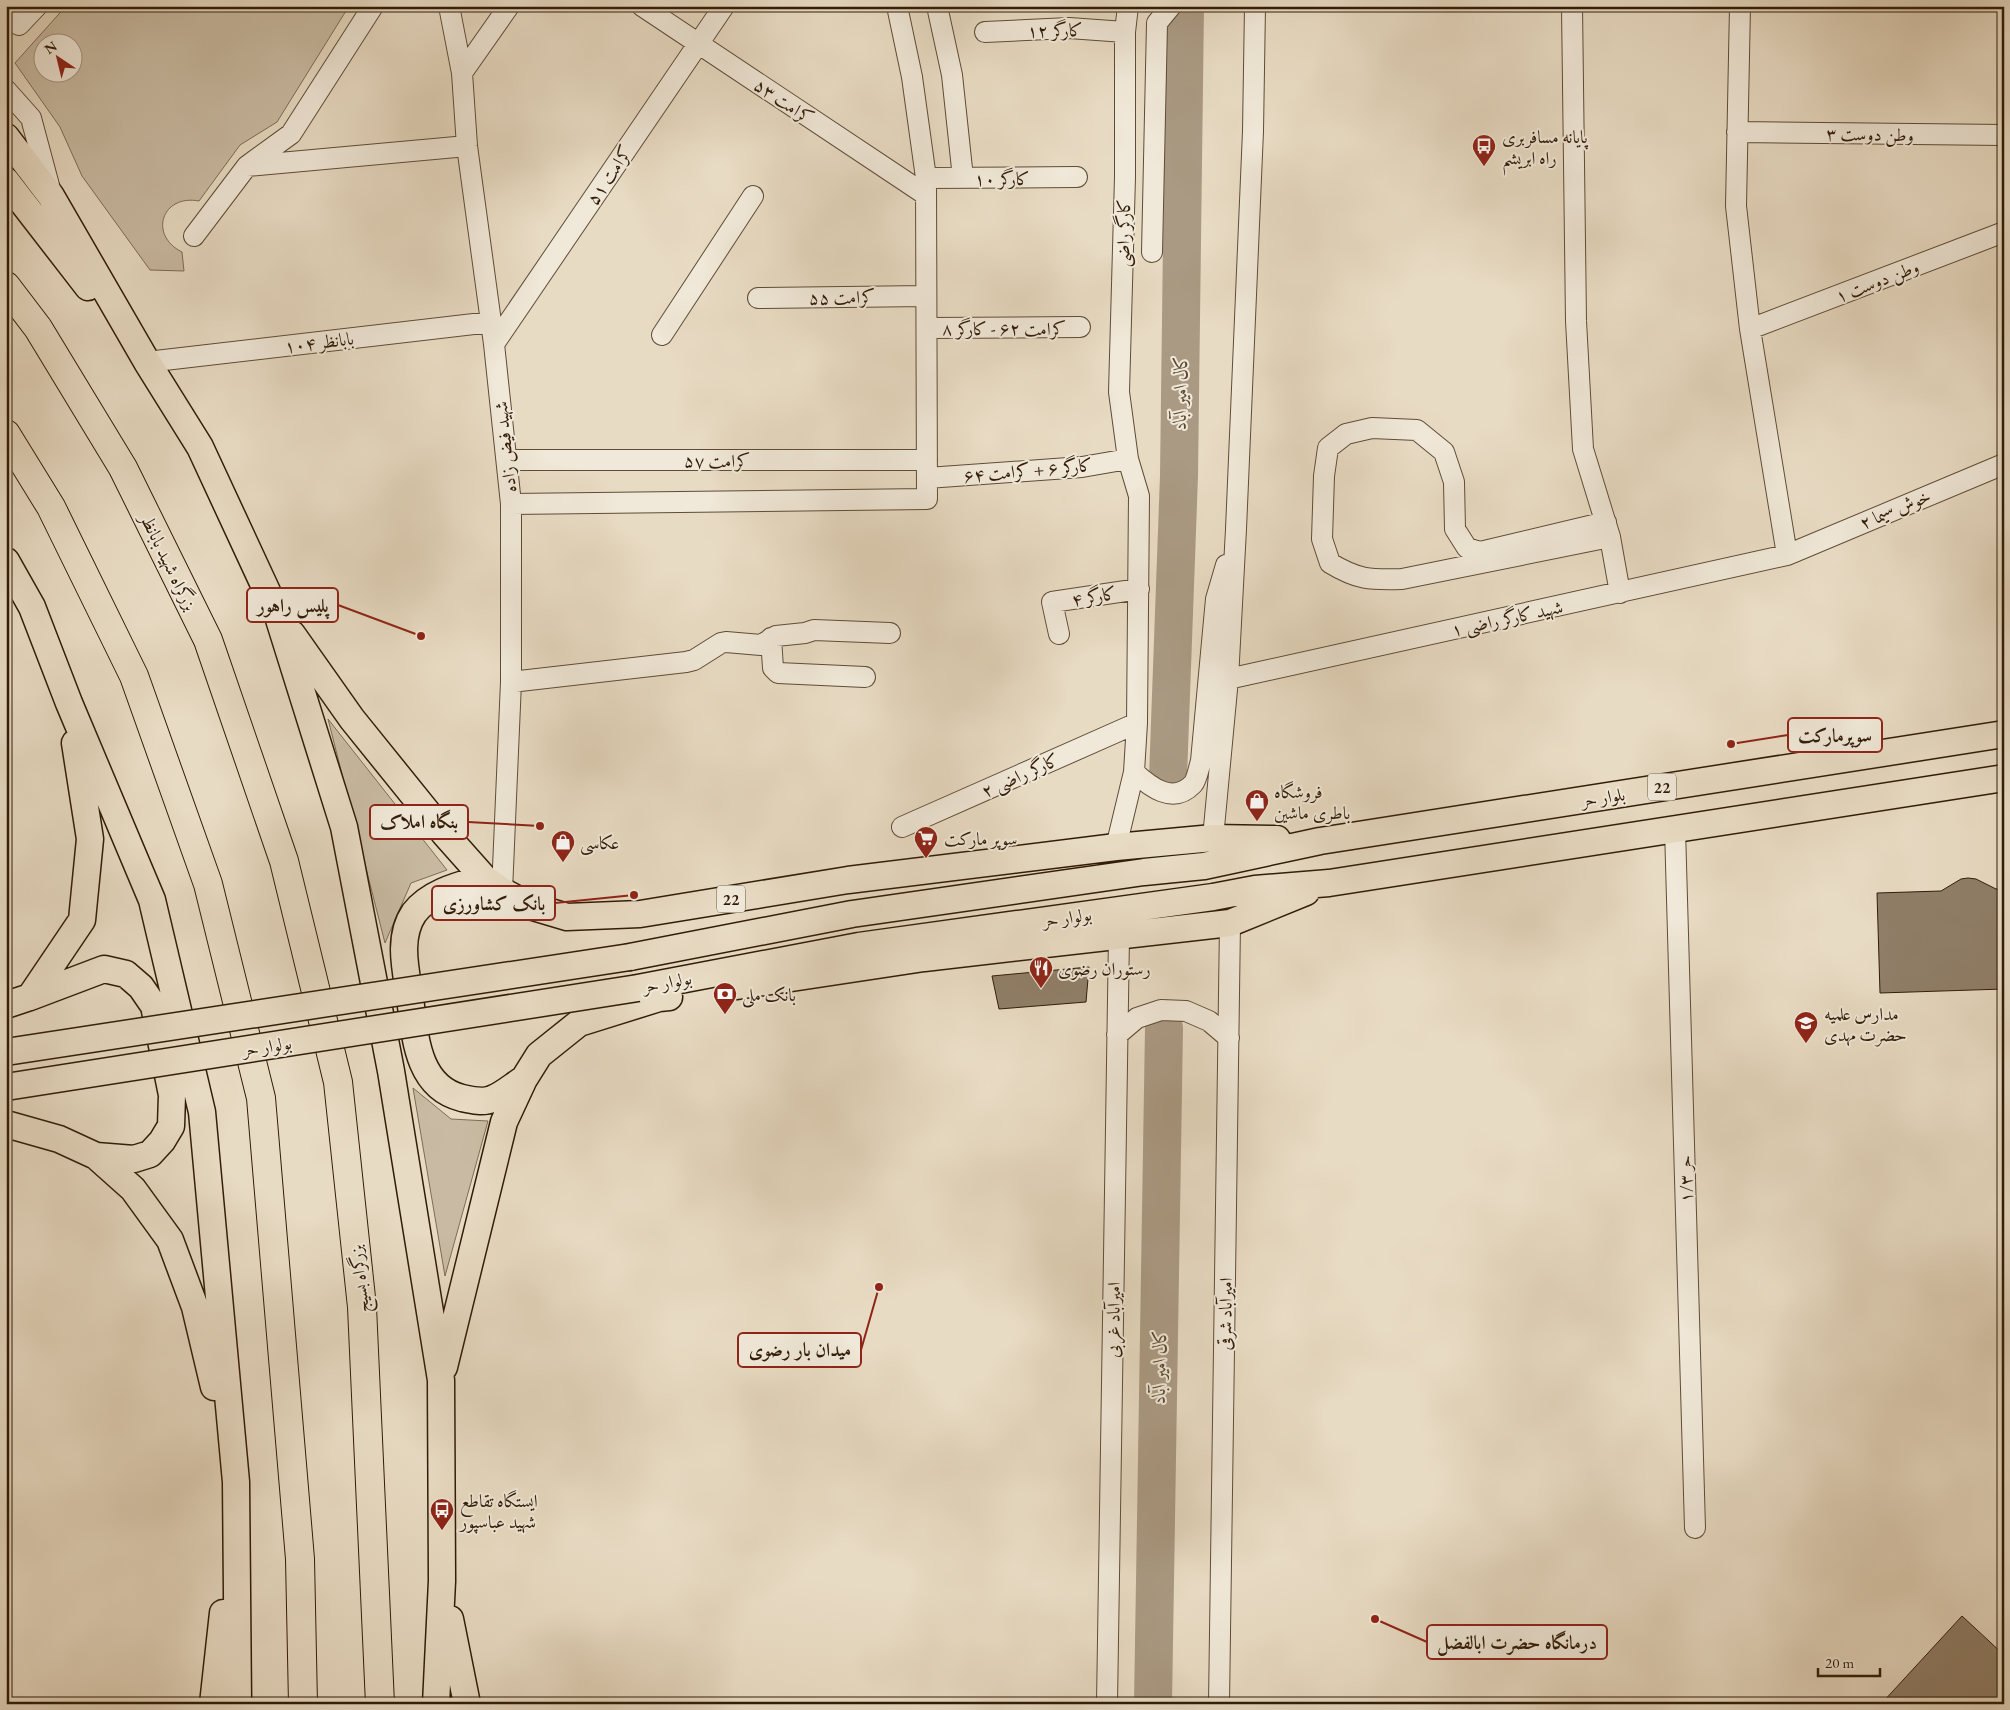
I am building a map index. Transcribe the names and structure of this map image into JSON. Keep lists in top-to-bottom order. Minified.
{"streets":{"highway":["بزرگراه شهید بابانظر","بزرگراه بسیج"],"main road":["22","بلوار حر","بولوار حر"],"street":["کارگر ۱۲","کرامت ۵۳","وطن دوست ۳","کرامت ۵۱","کارگر ۱۰","کارگر راضی","وطن دوست ۱","کرامت ۵۵","کرامت ۶۲ - کارگر ۸","بابانظر ۱۰۴","شهید فیض زاده","کرامت ۵۷","کارگر ۶ + کرامت ۶۴","خوش سیما ۲","کارگر ۴","شهید کارگر راضی ۱","کارگر راضی ۲","حر ۱/۳","امیرآباد شرقی","امیرآباد غربی"]},"crossings":[["کارگر ۱۲","کارگر راضی"],["کرامت ۵۳","کرامت ۵۱"],["کرامت ۵۳","کارگر ۱۰"],["کرامت ۵۱","شهید فیض زاده"],["کارگر راضی","کارگر ۶ + کرامت ۶۴"],["کارگر راضی","کارگر ۴"],["کارگر راضی","کارگر راضی ۲"],["کارگر راضی","22"],["بابانظر ۱۰۴","شهید فیض زاده"],["شهید فیض زاده","کرامت ۵۷"],["شهید فیض زاده","22"],["کرامت ۵۷","کارگر ۶ + کرامت ۶۴"],["خوش سیما ۲","شهید کارگر راضی ۱"],["بزرگراه شهید بابانظر","بزرگراه بسیج"],["22","بلوار حر"],["22","بولوار حر"],["بلوار حر","بولوار حر"]],"water":["کال امیر آباد"],"places":{"bus stop":["پایانه مسافربری راه ابریشم","ایستگاه تقاطع شهید عباسپور"],"other":["پلیس راهور","سوپرمارکت","بنگاه املاک","بانک کشاورزی","میدان بار رضوی","درمانگاه حضرت ابالفضل"],"shop":["فروشگاه باطری ماشین","عکاسی"],"supermarket":["سوپر مارکت"],"restaurant":["رستوران رضوی"],"bank":["بانک ملی"],"school or university":["مدارس علمیه حضرت مهدی"]},"scale_bar":"20 m","north":"top left"}
